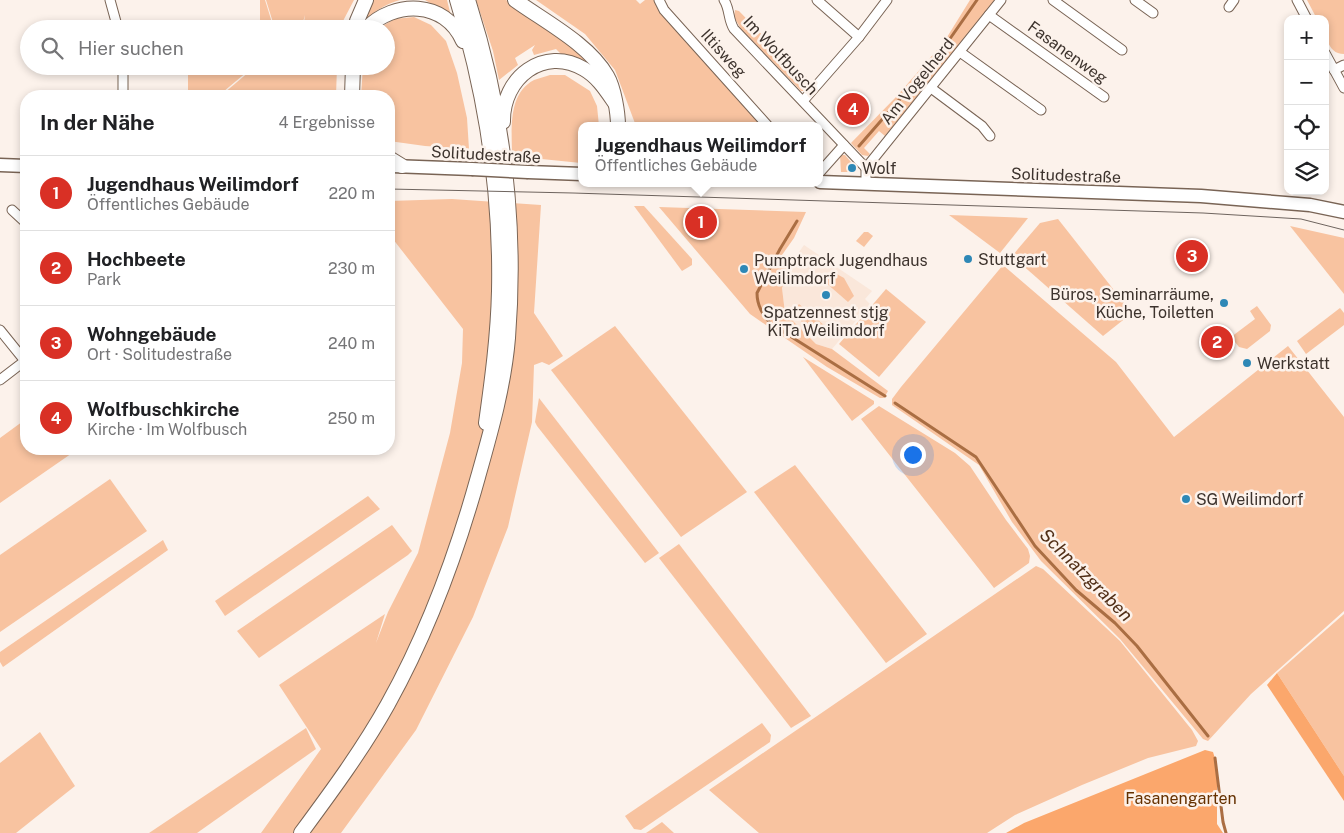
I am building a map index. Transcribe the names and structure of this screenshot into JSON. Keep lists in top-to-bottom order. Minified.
{"streets":{"main road":["Solitudestraße"],"street":["Fasanenweg","Iltisweg","Im Wolfbusch","Am Vogelherd"]},"crossings":[["Fasanenweg","Am Vogelherd"],["Im Wolfbusch","Am Vogelherd"]],"water":["Schnatzgraben"],"parks":["Fasanengarten"],"places":["Wolf","Stuttgart","Pumptrack Jugendhaus Weilimdorf","Spatzennest stjg KiTa Weilimdorf","Büros, Seminarräume, Küche, Toiletten","Werkstatt","SG Weilimdorf"],"page":{"map_buttons":["+","−"],"search":"Hier suchen","heading":["In der Nähe","4 Ergebnisse"],"pins":["4","1","3","2"],"popup":["Jugendhaus Weilimdorf","Öffentliches Gebäude"],"list":[{"mark":"1","name":"Jugendhaus Weilimdorf","note":"Öffentliches Gebäude","value":"220 m"},{"mark":"2","name":"Hochbeete","note":"Park","value":"230 m"},{"mark":"3","name":"Wohngebäude","note":"Ort · Solitudestraße","value":"240 m"},{"mark":"4","name":"Wolfbuschkirche","note":"Kirche · Im Wolfbusch","value":"250 m"}]}}
